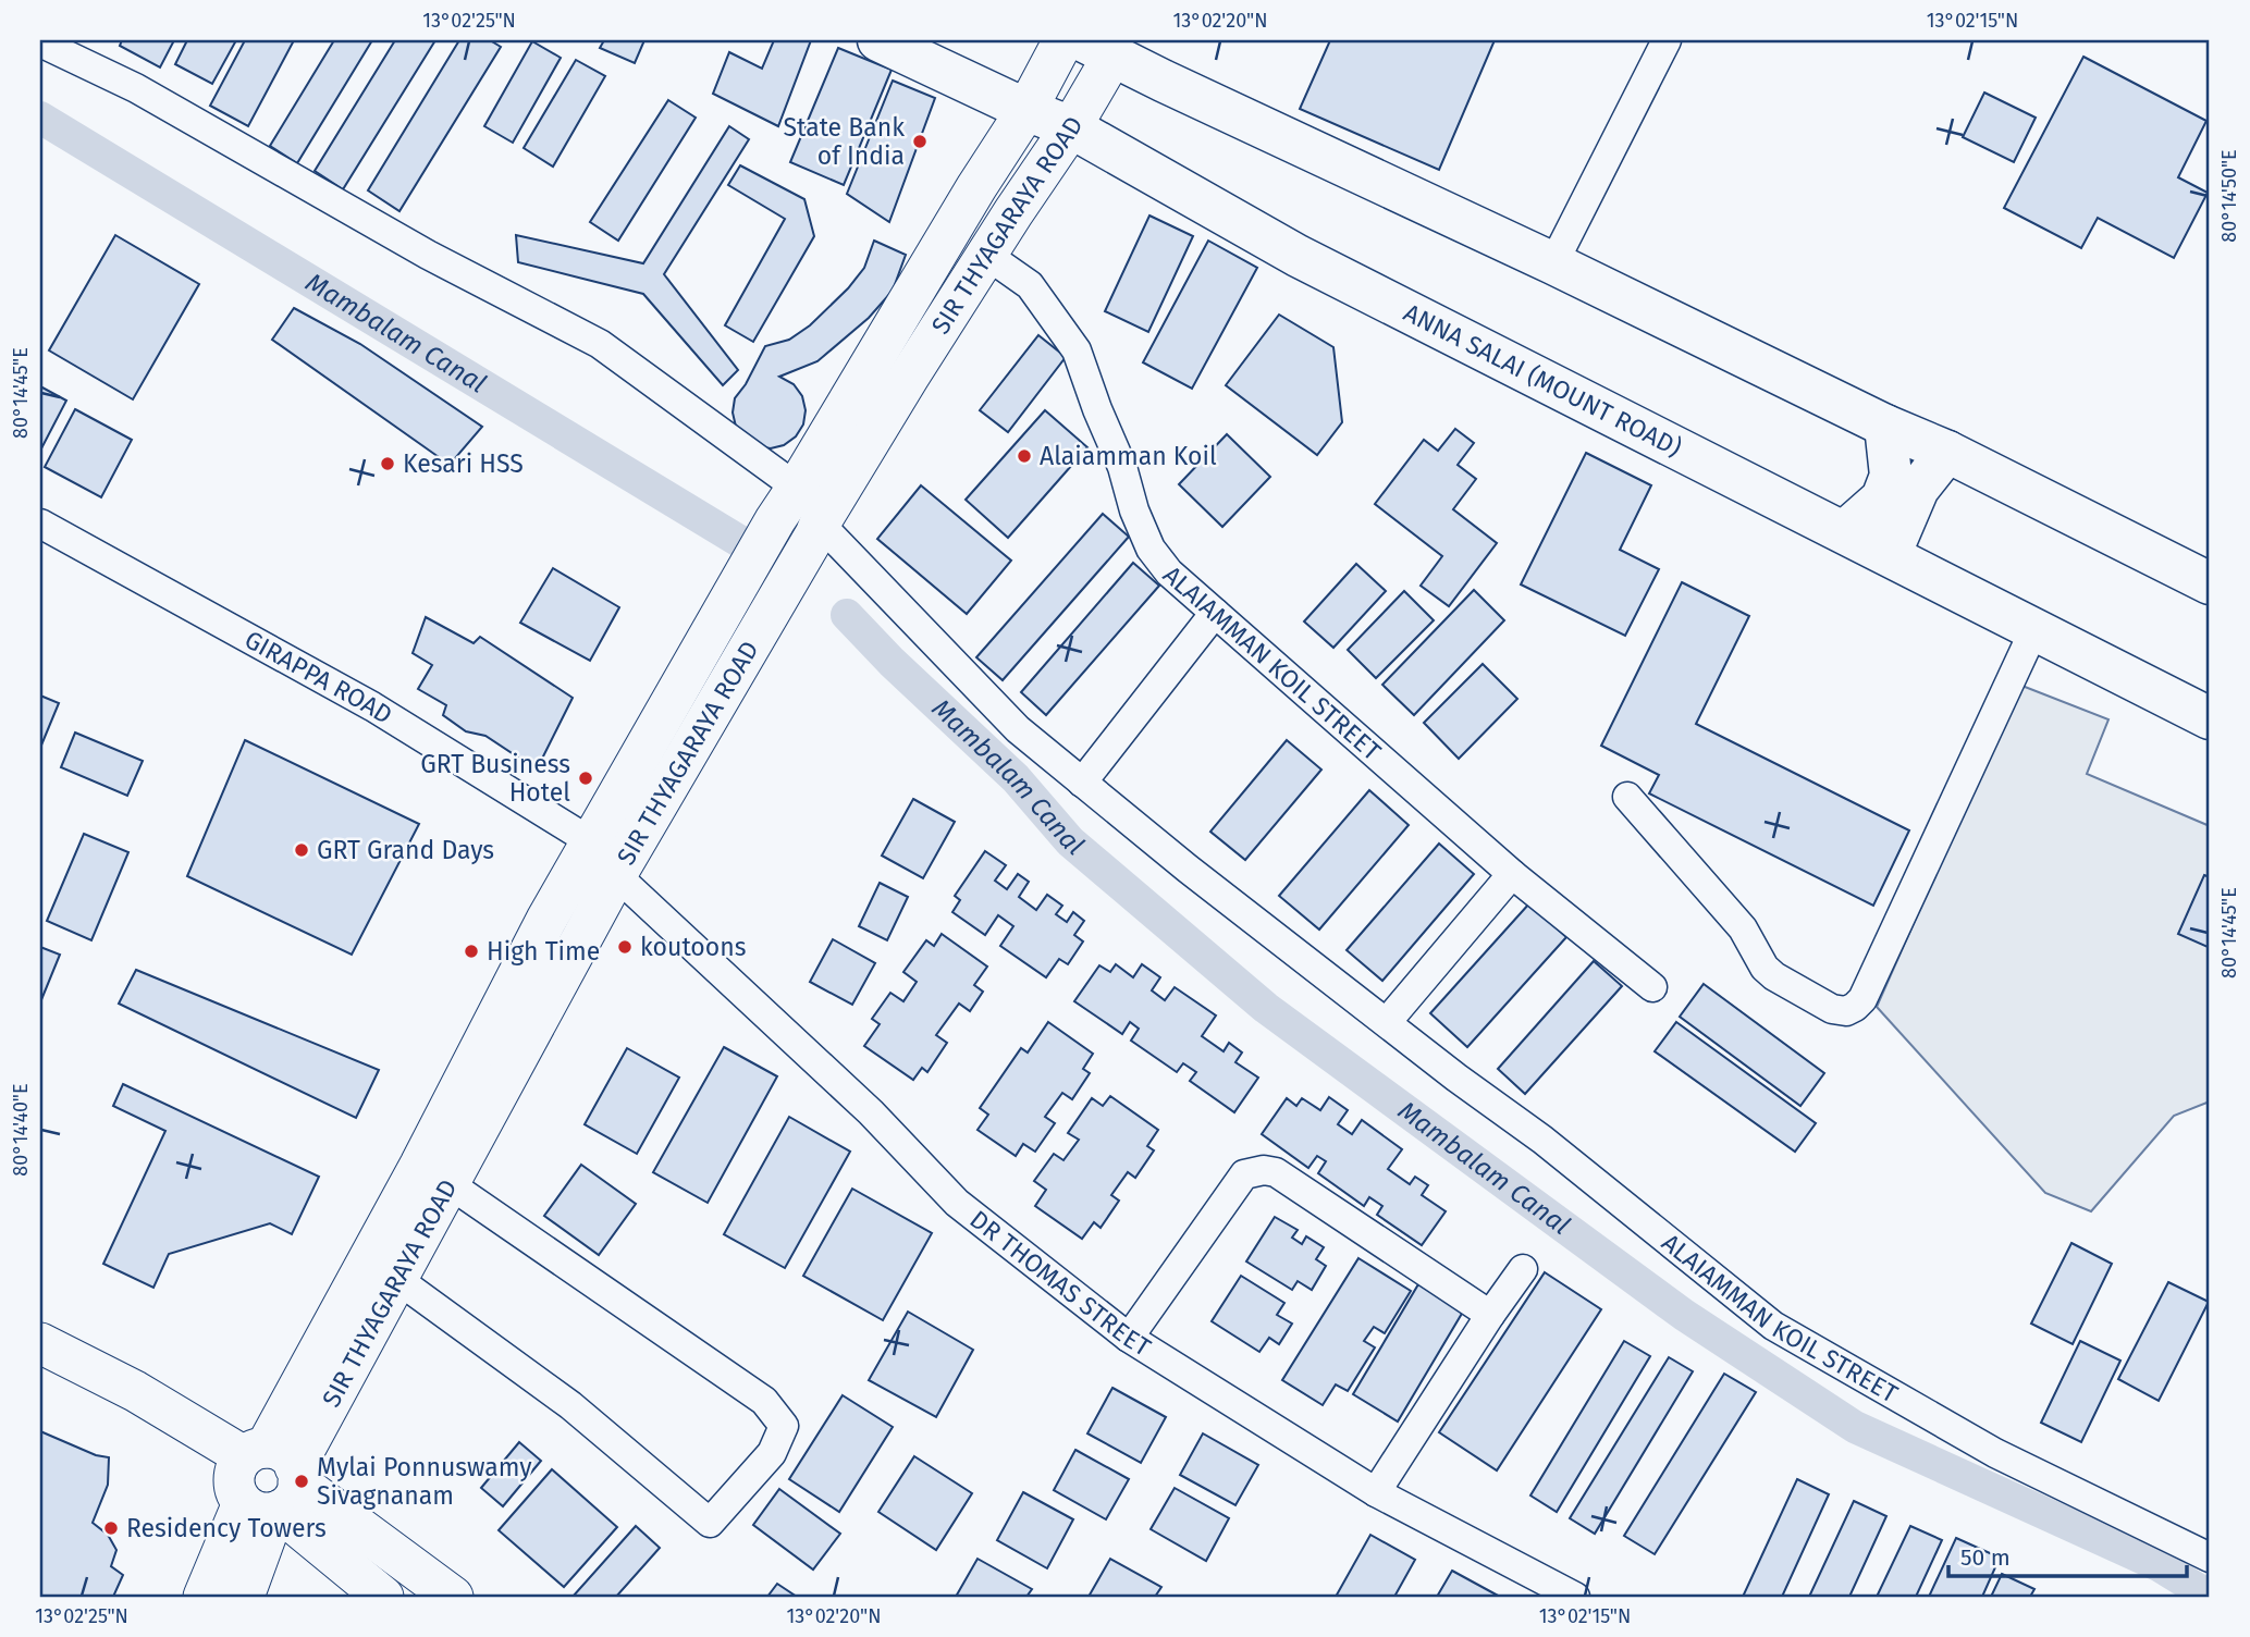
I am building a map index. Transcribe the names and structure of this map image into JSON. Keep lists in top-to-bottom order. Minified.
{"streets":{"main road":["SIR THYAGARAYA ROAD","ANNA SALAI (MOUNT ROAD)"],"street":["ALAIAMMAN KOIL STREET","GIRAPPA ROAD","DR THOMAS STREET"]},"crossings":[["SIR THYAGARAYA ROAD","ANNA SALAI (MOUNT ROAD)"],["SIR THYAGARAYA ROAD","ALAIAMMAN KOIL STREET"],["SIR THYAGARAYA ROAD","GIRAPPA ROAD"],["SIR THYAGARAYA ROAD","DR THOMAS STREET"]],"water":["Mambalam Canal"],"places":["State Bank of India","Alaiamman Koil","Kesari HSS","GRT Business Hotel","GRT Grand Days","koutoons","High Time","Mylai Ponnuswamy Sivagnanam","Residency Towers"],"scale_bar":"50 m","coordinates":["13°02'25\"N","13°02'20\"N","13°02'15\"N","80°14'50\"E","80°14'45\"E","80°14'40\"E"]}
